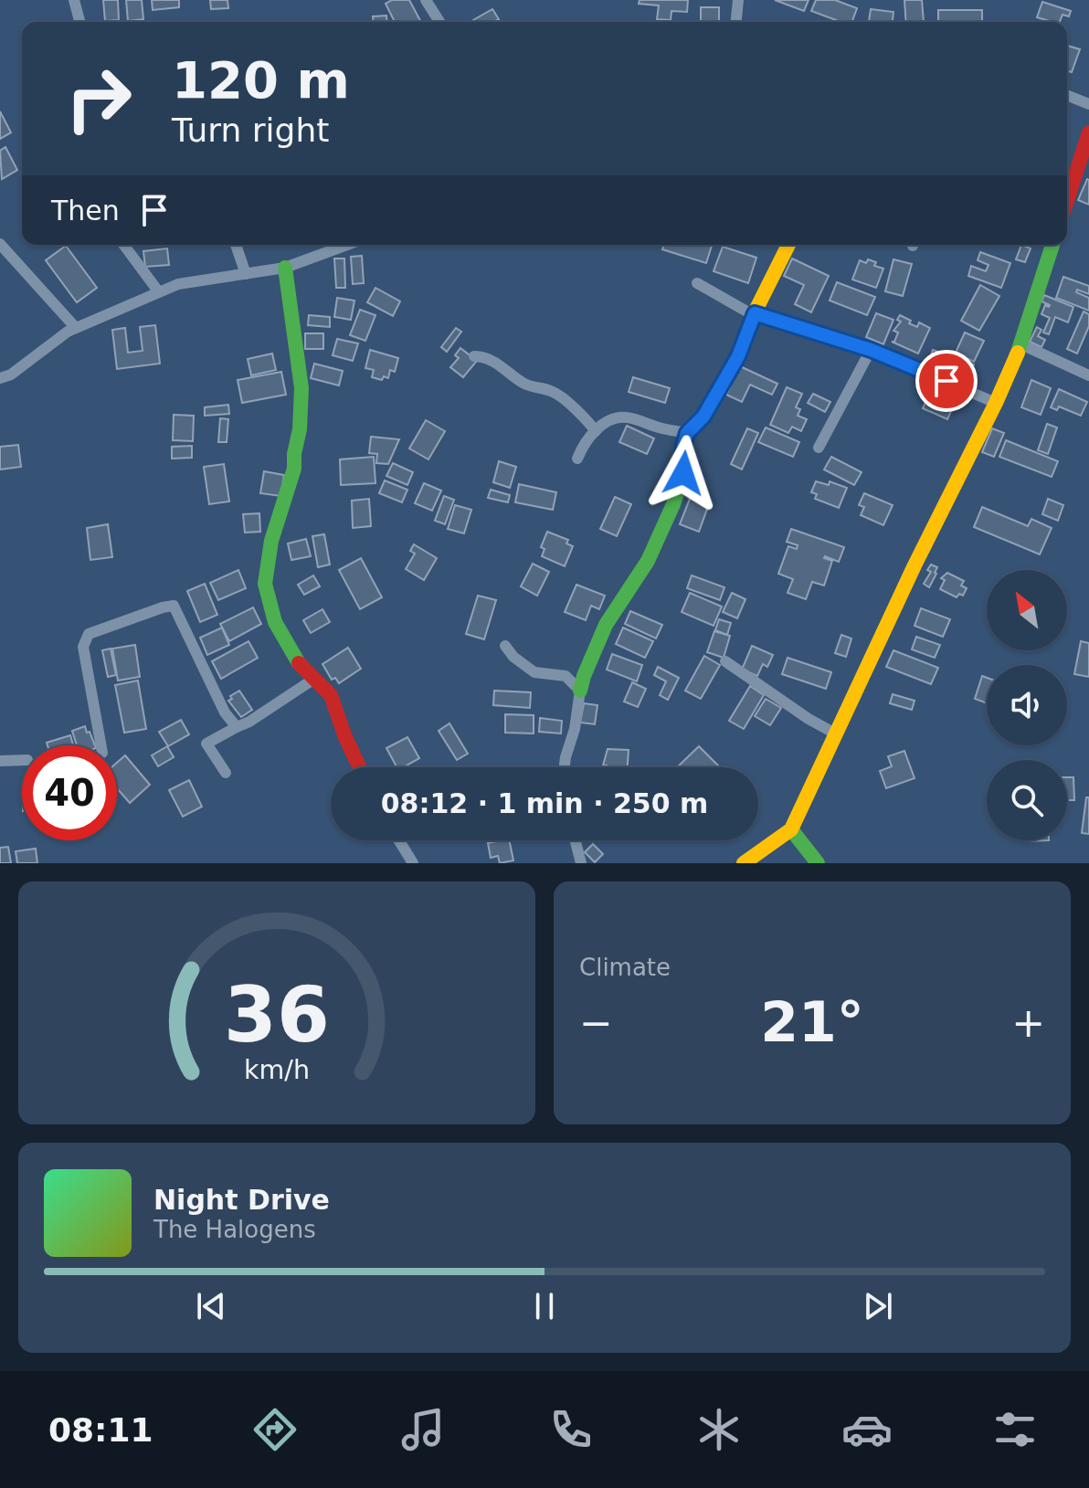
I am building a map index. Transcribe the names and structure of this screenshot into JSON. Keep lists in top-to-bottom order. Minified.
{"north":"top left","page":{"turn":["120 m","Turn right"],"then":"Then","limit":"40","trip":"08:12 · 1 min · 250 m","tile":"Climate","heat":["−","21°","+"],"song":["Night Drive","The Halogens"],"tabs":"08:11","gauge":["36","km/h"]}}
